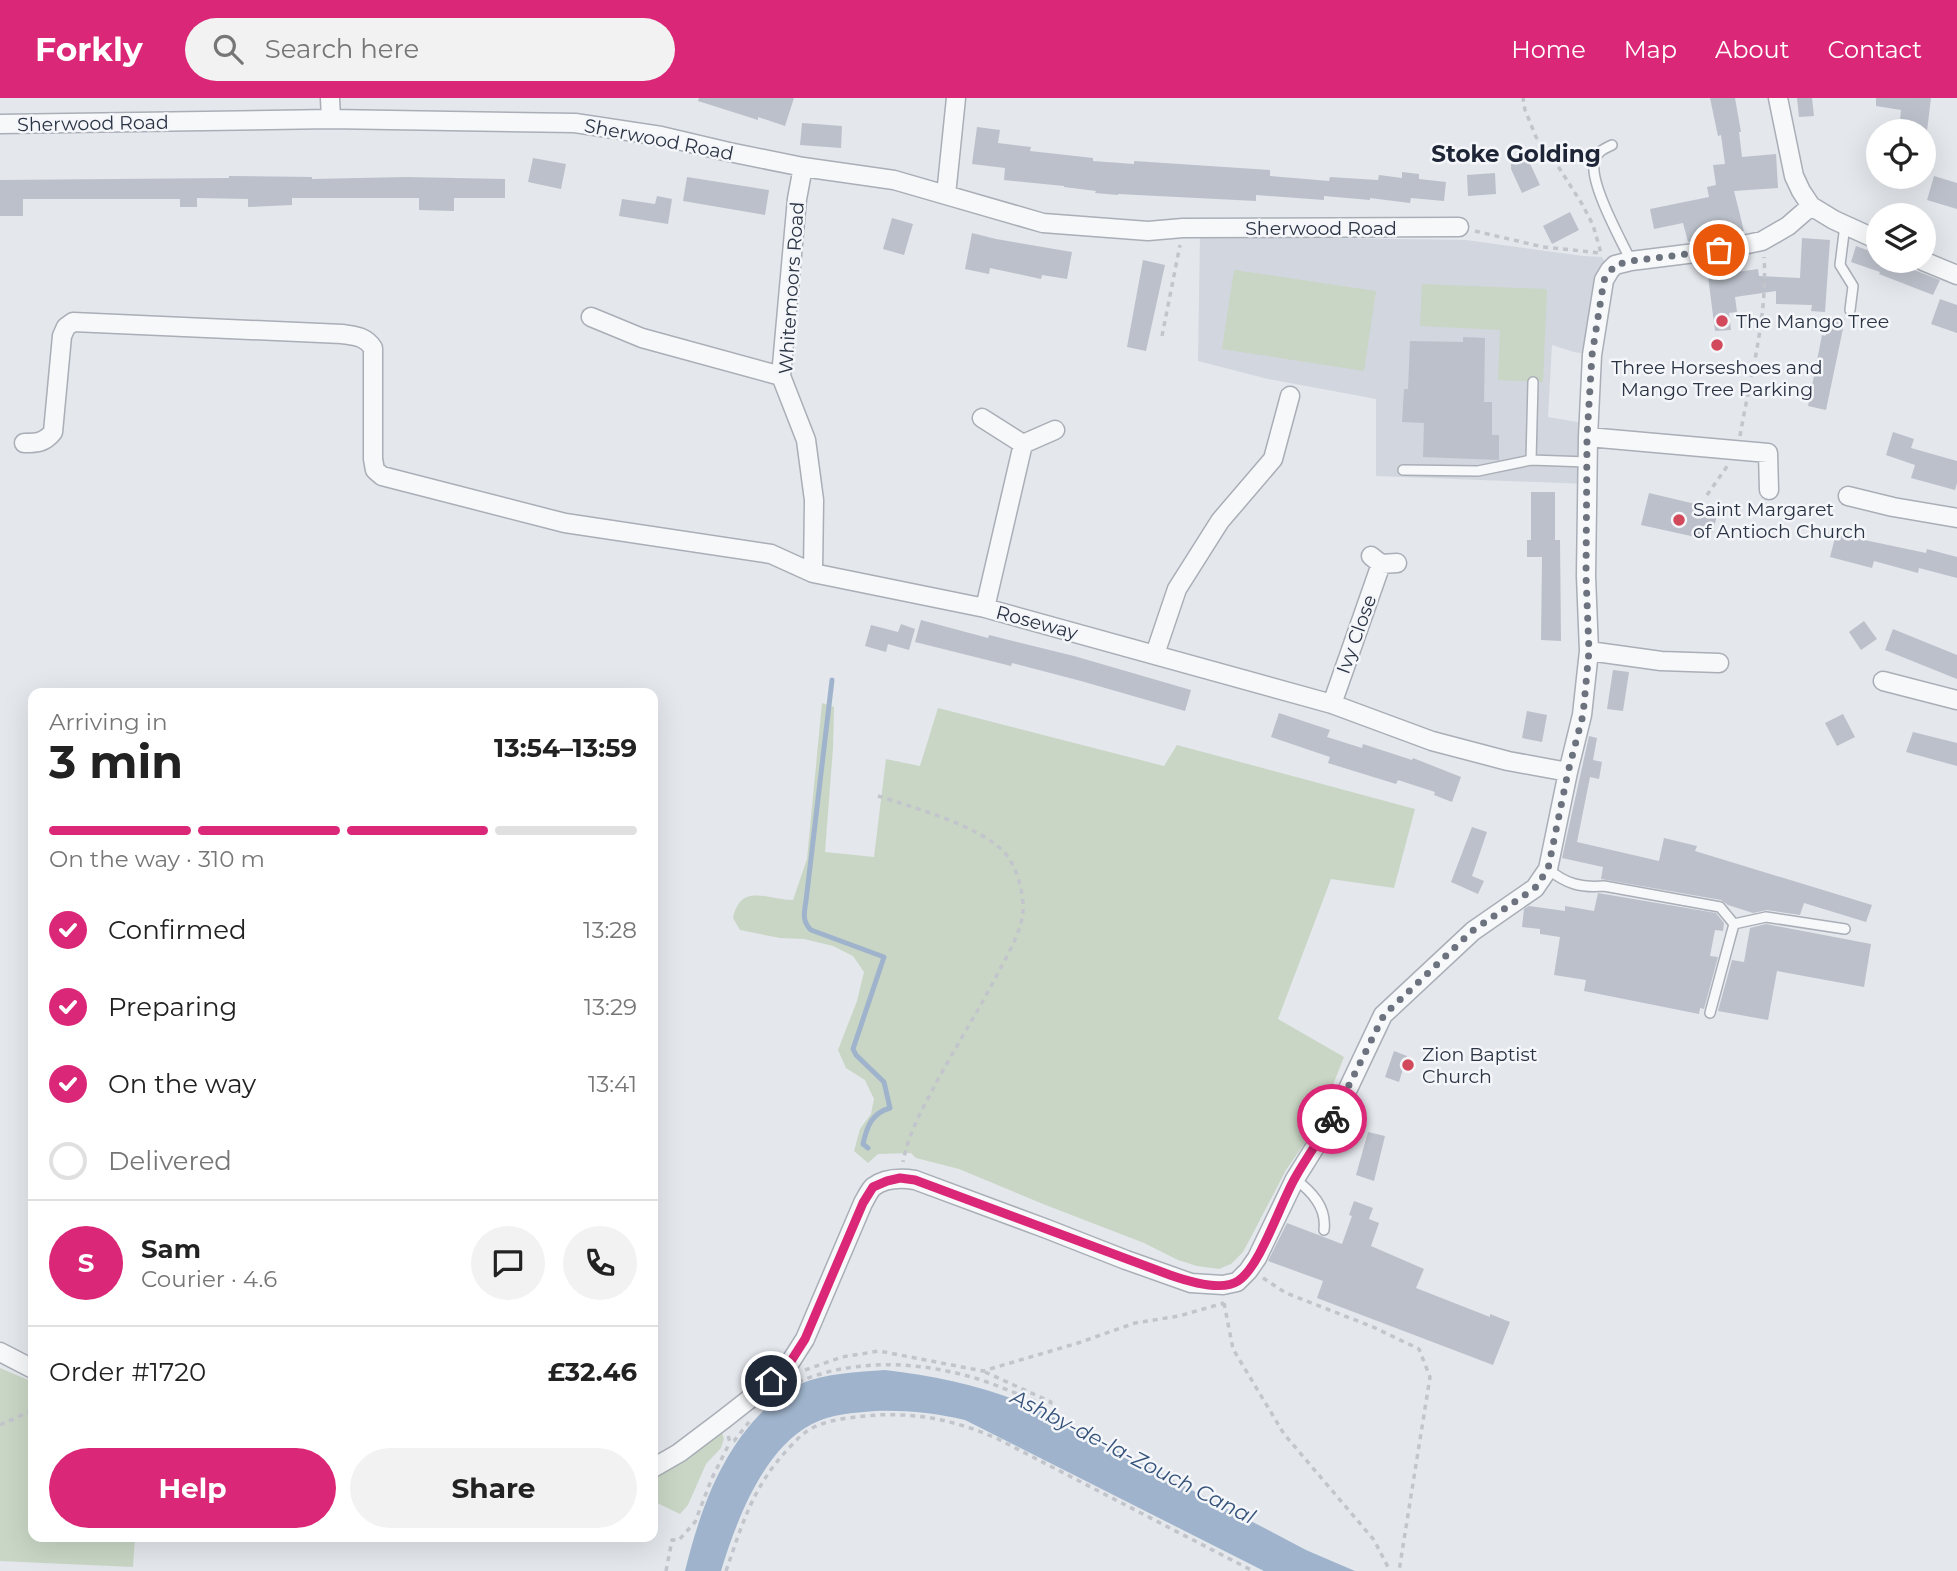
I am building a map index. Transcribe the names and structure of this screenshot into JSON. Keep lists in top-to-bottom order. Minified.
{"streets":{"street":["Sherwood Road","Whitemoors Road","Roseway","Ivy Close"]},"crossings":[["Sherwood Road","Whitemoors Road"],["Whitemoors Road","Roseway"],["Roseway","Ivy Close"]],"districts":["Stoke Golding"],"water":["Ashby-de-la-Zouch Canal"],"places":["The Mango Tree","Three Horseshoes and Mango Tree Parking","Saint Margaret of Antioch Church","Zion Baptist Church"],"page":{"header":"Forkly","search":"Search here","nav":["Home","Map","About","Contact"],"heading":["3 min","Arriving in","13:54–13:59"],"panel":["Sam","Courier · 4.6","Order #1720","£32.46"],"bar":"On the way · 310 m","list":[["Confirmed","13:28"],["Preparing","13:29"],["On the way","13:41"],"Delivered"],"round":"S","buttons":["Help","Share"]}}
